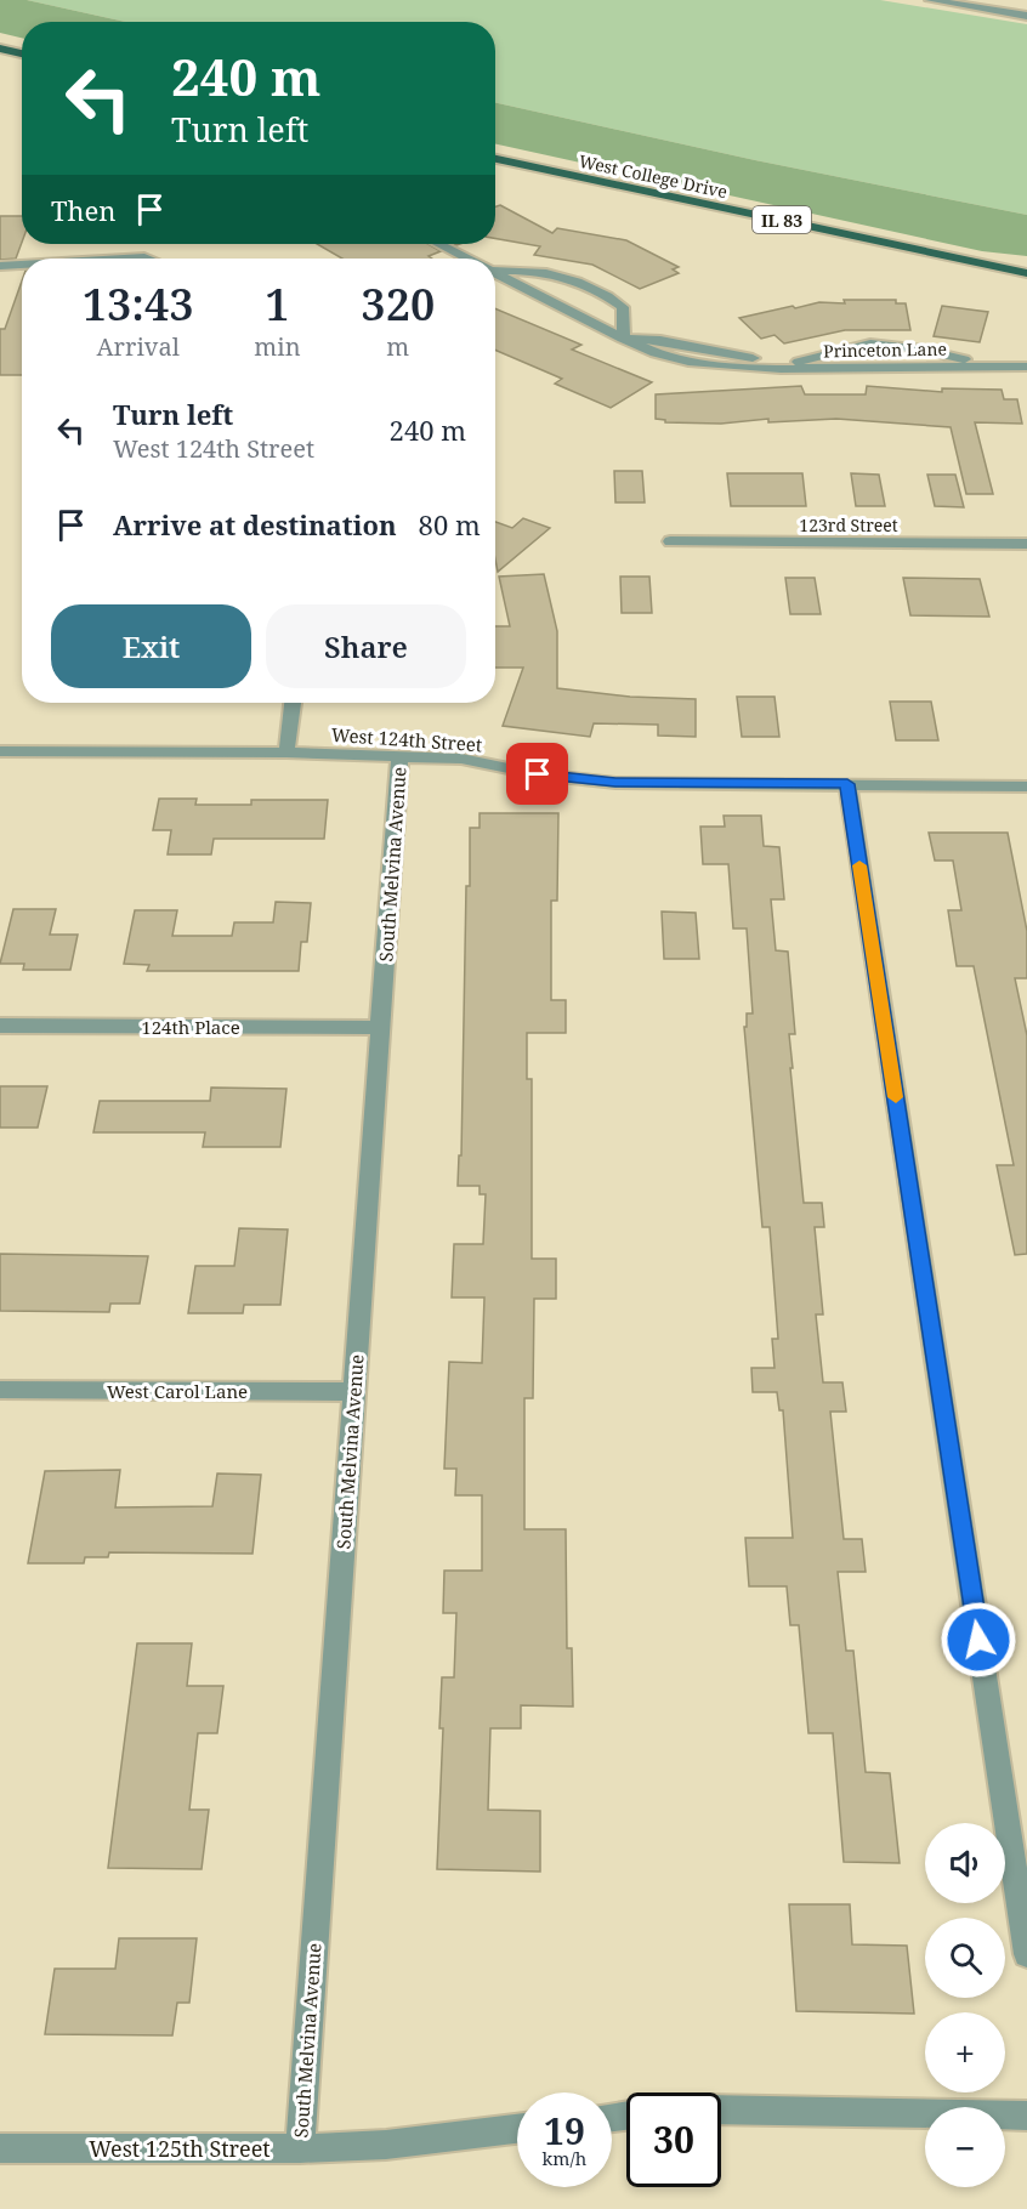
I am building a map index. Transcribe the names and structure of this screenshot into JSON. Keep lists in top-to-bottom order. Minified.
{"streets":{"main road":["West College Drive","IL 83"],"street":["Princeton Lane","123rd Street","West 124th Street","South Melvina Avenue","124th Place","West Carol Lane","West 125th Street"]},"crossings":[["West 124th Street","South Melvina Avenue"],["South Melvina Avenue","124th Place"],["South Melvina Avenue","West Carol Lane"],["South Melvina Avenue","West 125th Street"]],"page":{"turn":["240 m","Turn left"],"then":"Then","eta":["13:43","Arrival","1","min","320","m"],"list":[{"name":"Turn left","note":"West 124th Street","value":"240 m"},{"name":"Arrive at destination","value":"80 m"}],"buttons":["Exit","Share"],"map_buttons":["+","−"],"speed":"19 km/h","limit":"30"}}
